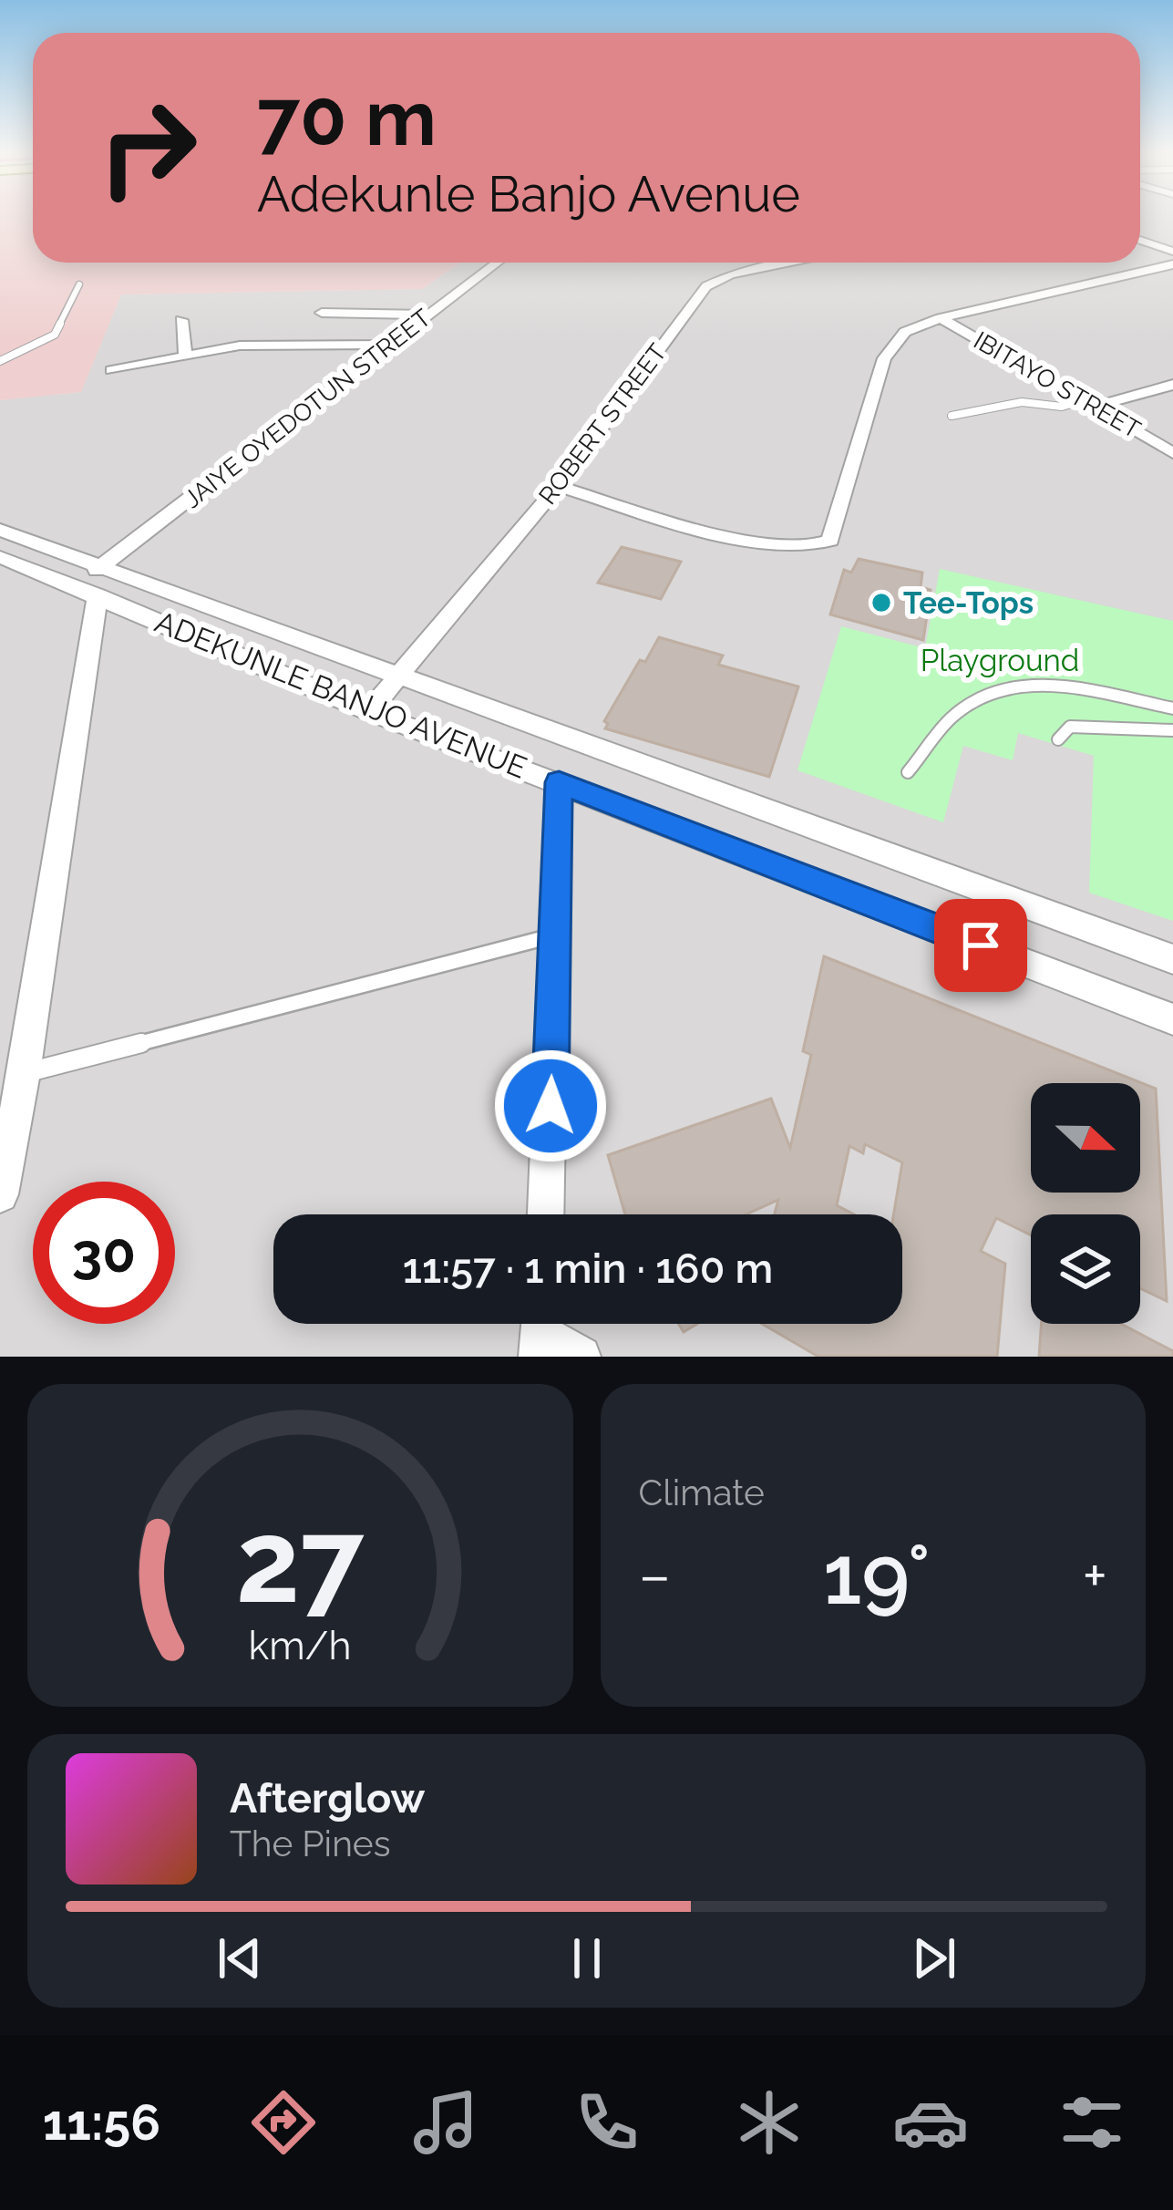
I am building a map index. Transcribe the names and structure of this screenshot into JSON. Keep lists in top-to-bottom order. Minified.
{"streets":{"street":["IBITAYO STREET","JAIYE OYEDOTUN STREET","ROBERT STREET","ADEKUNLE BANJO AVENUE"]},"crossings":[["JAIYE OYEDOTUN STREET","ADEKUNLE BANJO AVENUE"],["ROBERT STREET","ADEKUNLE BANJO AVENUE"]],"parks":["Playground"],"places":["Tee-Tops"],"north":"right","page":{"turn":["70 m","Adekunle Banjo Avenue"],"limit":"30","trip":"11:57 · 1 min · 160 m","tile":"Climate","heat":["−","19°","+"],"song":["Afterglow","The Pines"],"tabs":"11:56","gauge":["27","km/h"]}}
